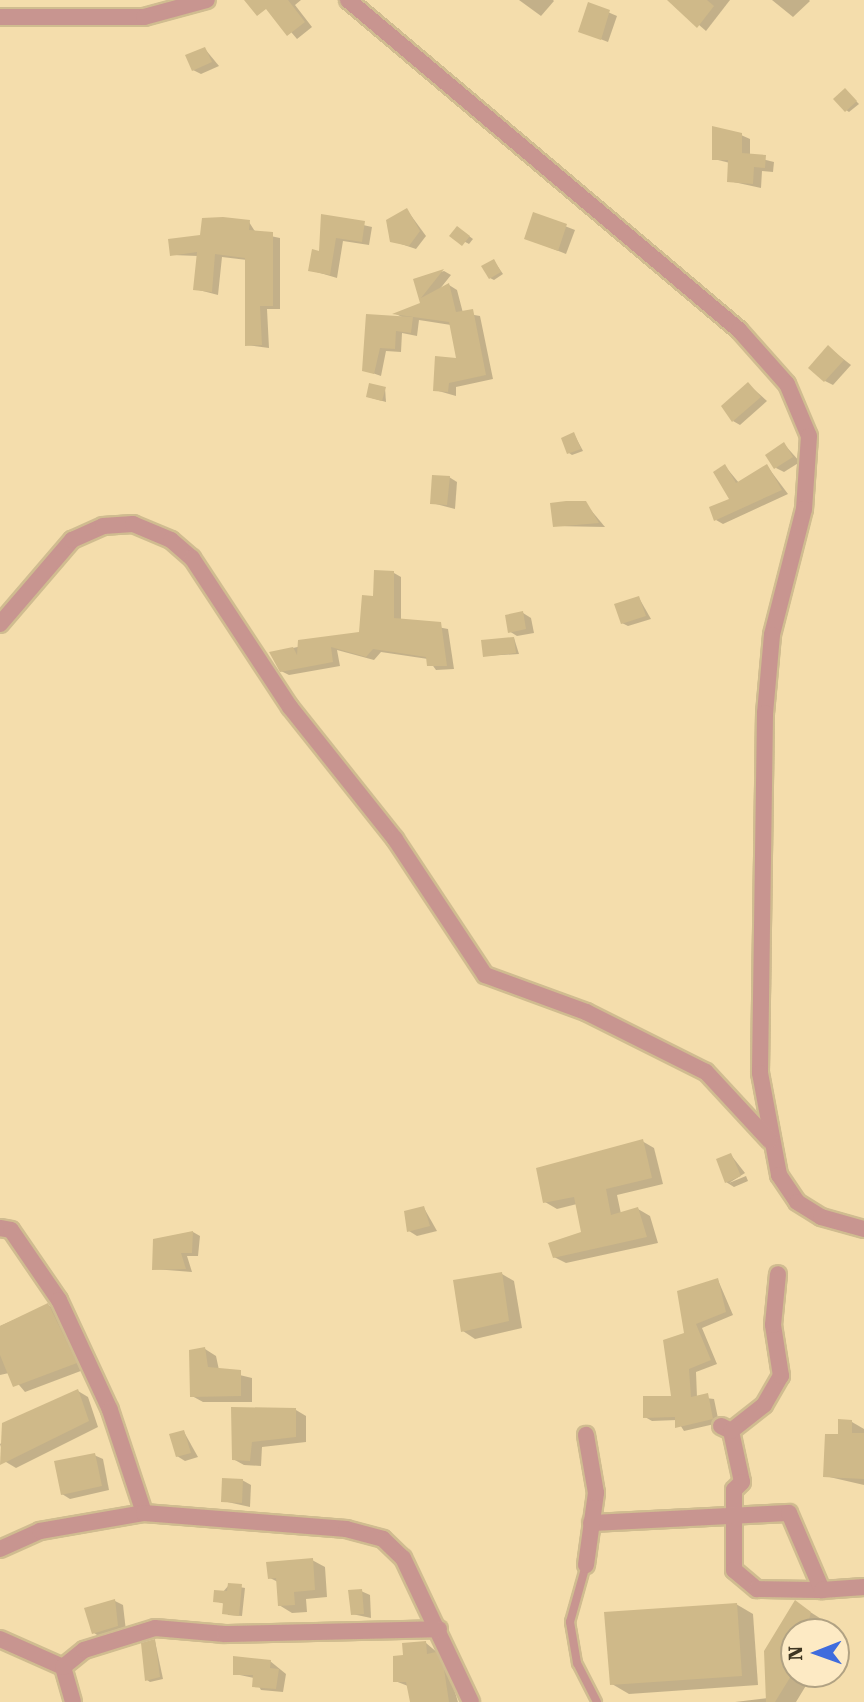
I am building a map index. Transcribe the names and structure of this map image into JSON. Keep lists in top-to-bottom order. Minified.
{"north":"left"}
